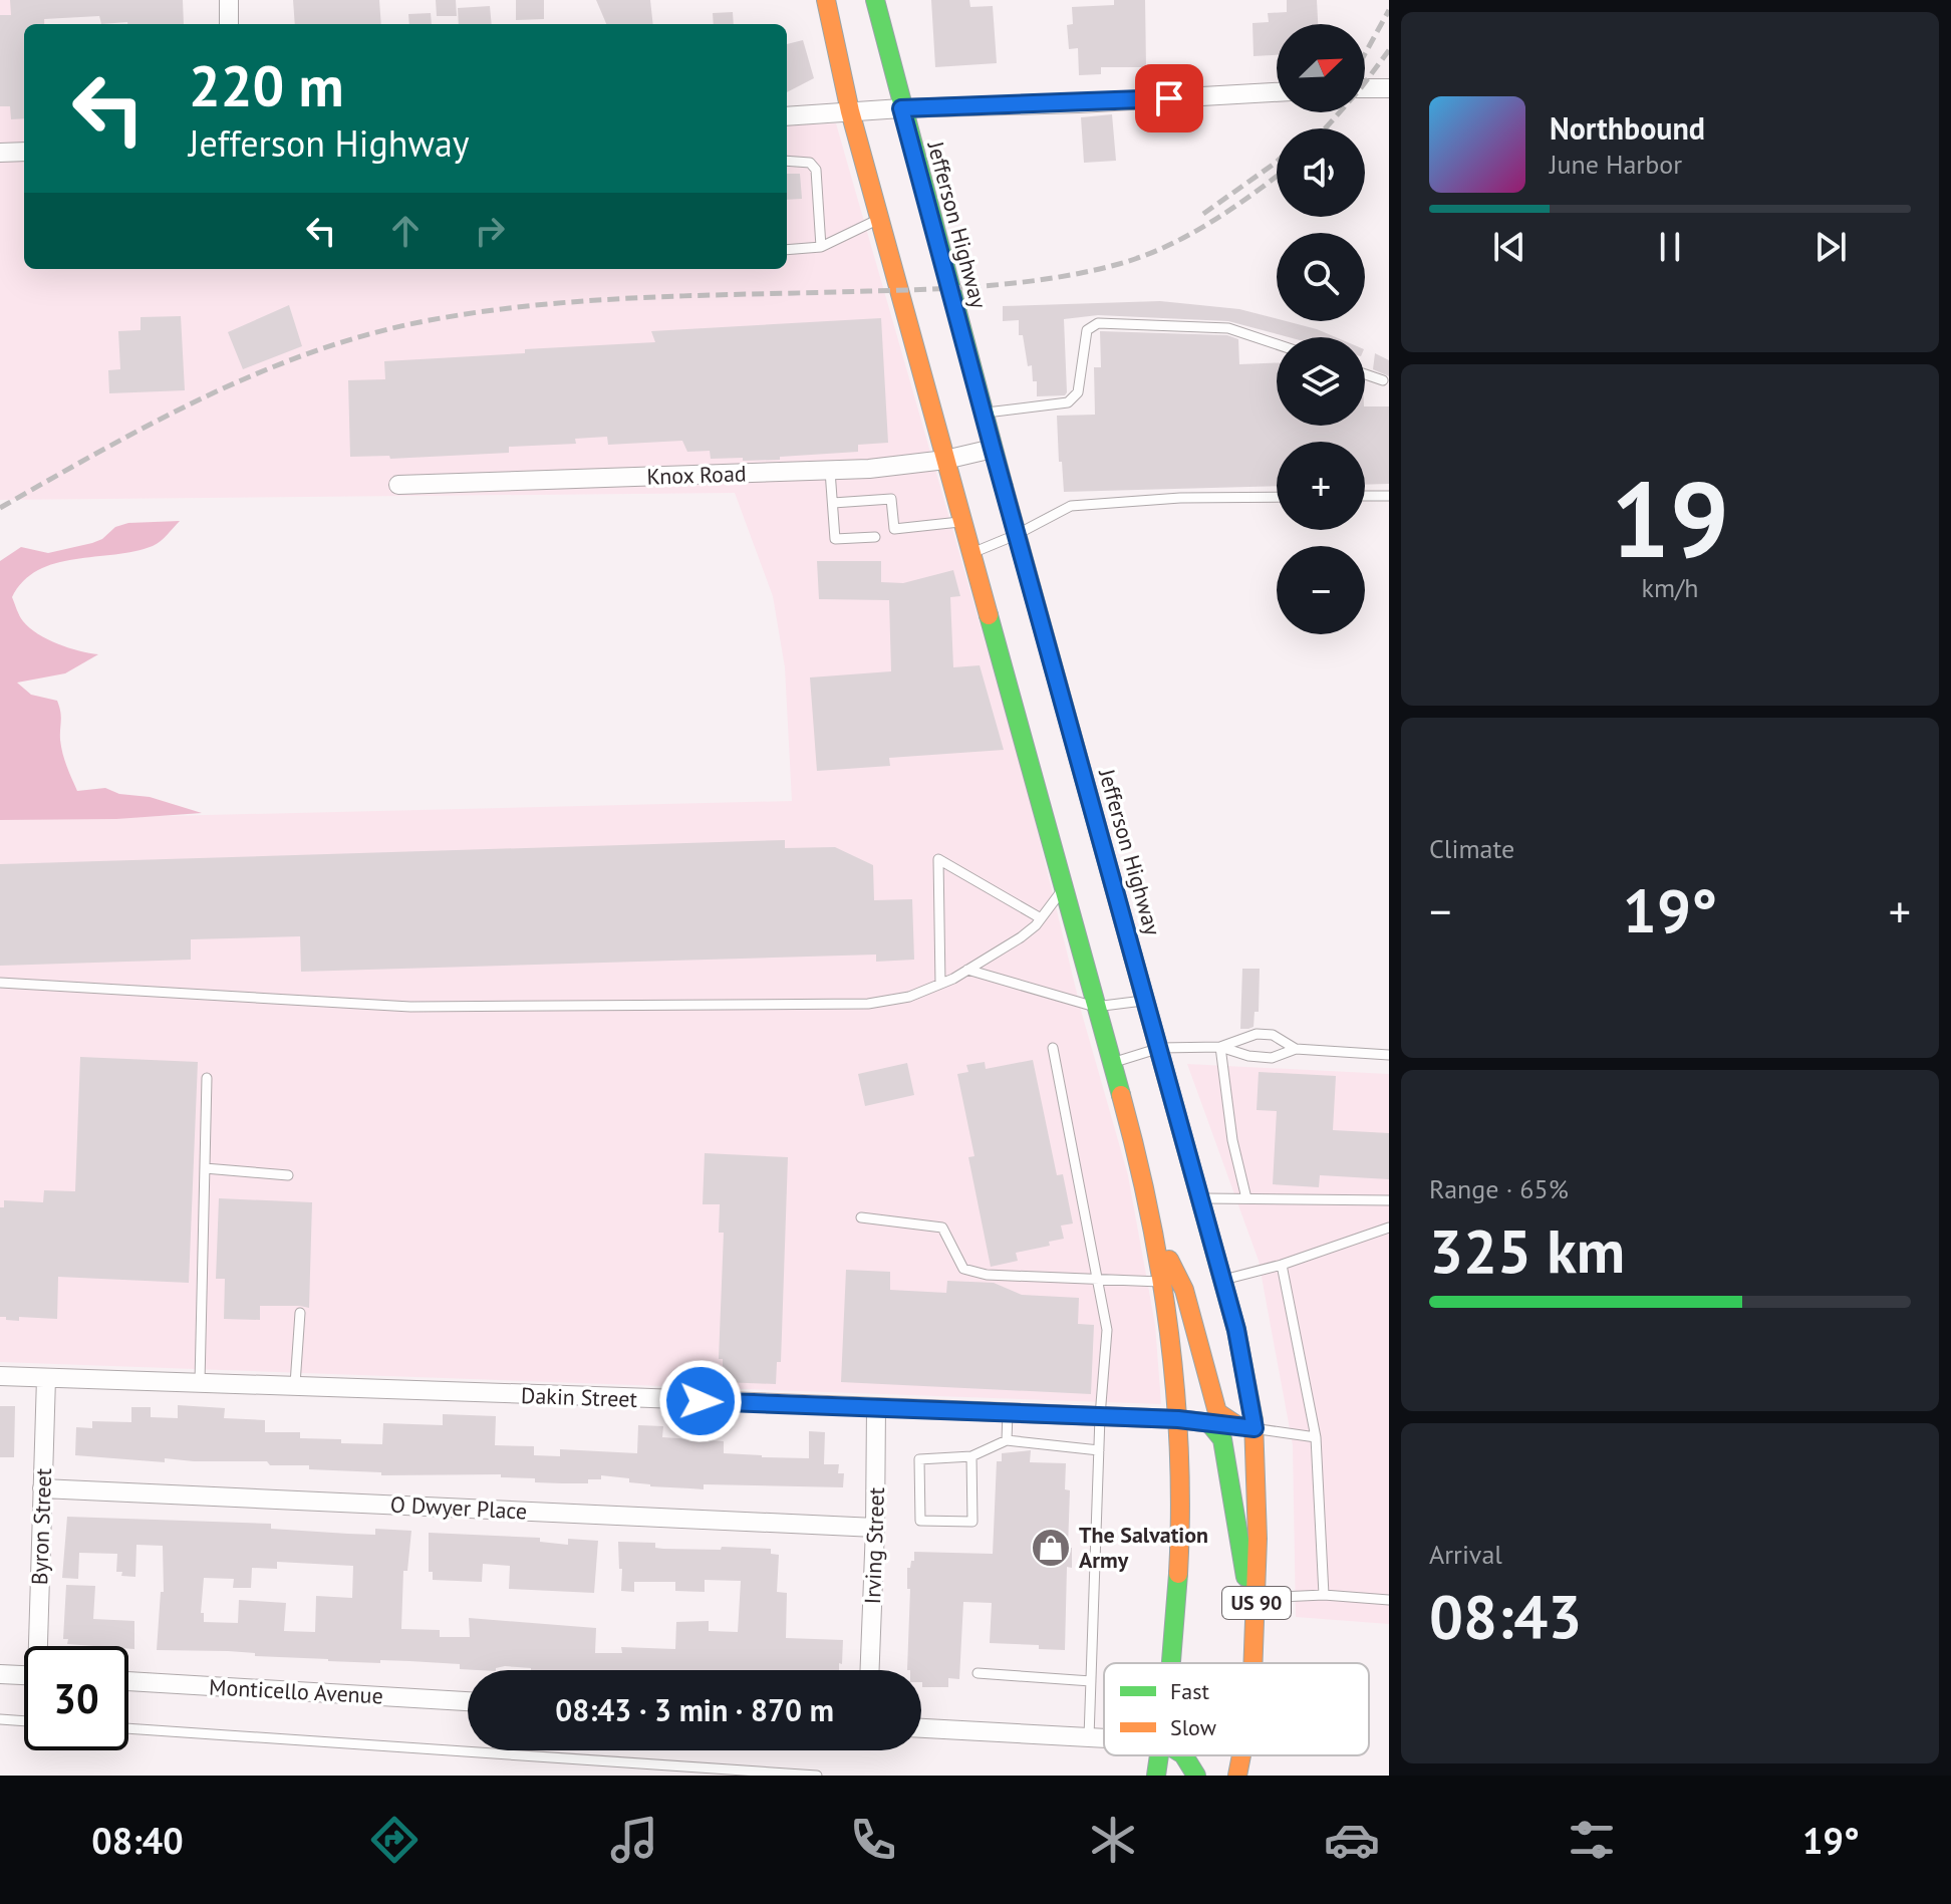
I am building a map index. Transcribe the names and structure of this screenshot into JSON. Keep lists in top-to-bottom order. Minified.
{"streets":{"main road":["Jefferson Highway","US 90"],"street":["Knox Road","Dakin Street","O Dwyer Place","Byron Street","Irving Street","Monticello Avenue"]},"crossings":[["Jefferson Highway","Knox Road"],["Jefferson Highway","Dakin Street"],["Dakin Street","Byron Street"],["Dakin Street","Irving Street"],["O Dwyer Place","Byron Street"],["O Dwyer Place","Irving Street"]],"places":{"shop":["The Salvation Army"]},"legend":["Fast","Slow"],"north":"top right","page":{"map_buttons":["+","−"],"turn":["220 m","Jefferson Highway"],"song":["Northbound","June Harbor"],"tile":[["19","km/h"],"Climate",["Range · 65%","325 km"],["Arrival","08:43"]],"heat":["−","19°","+"],"limit":"30","trip":"08:43 · 3 min · 870 m","tabs":["08:40","19°"]}}
